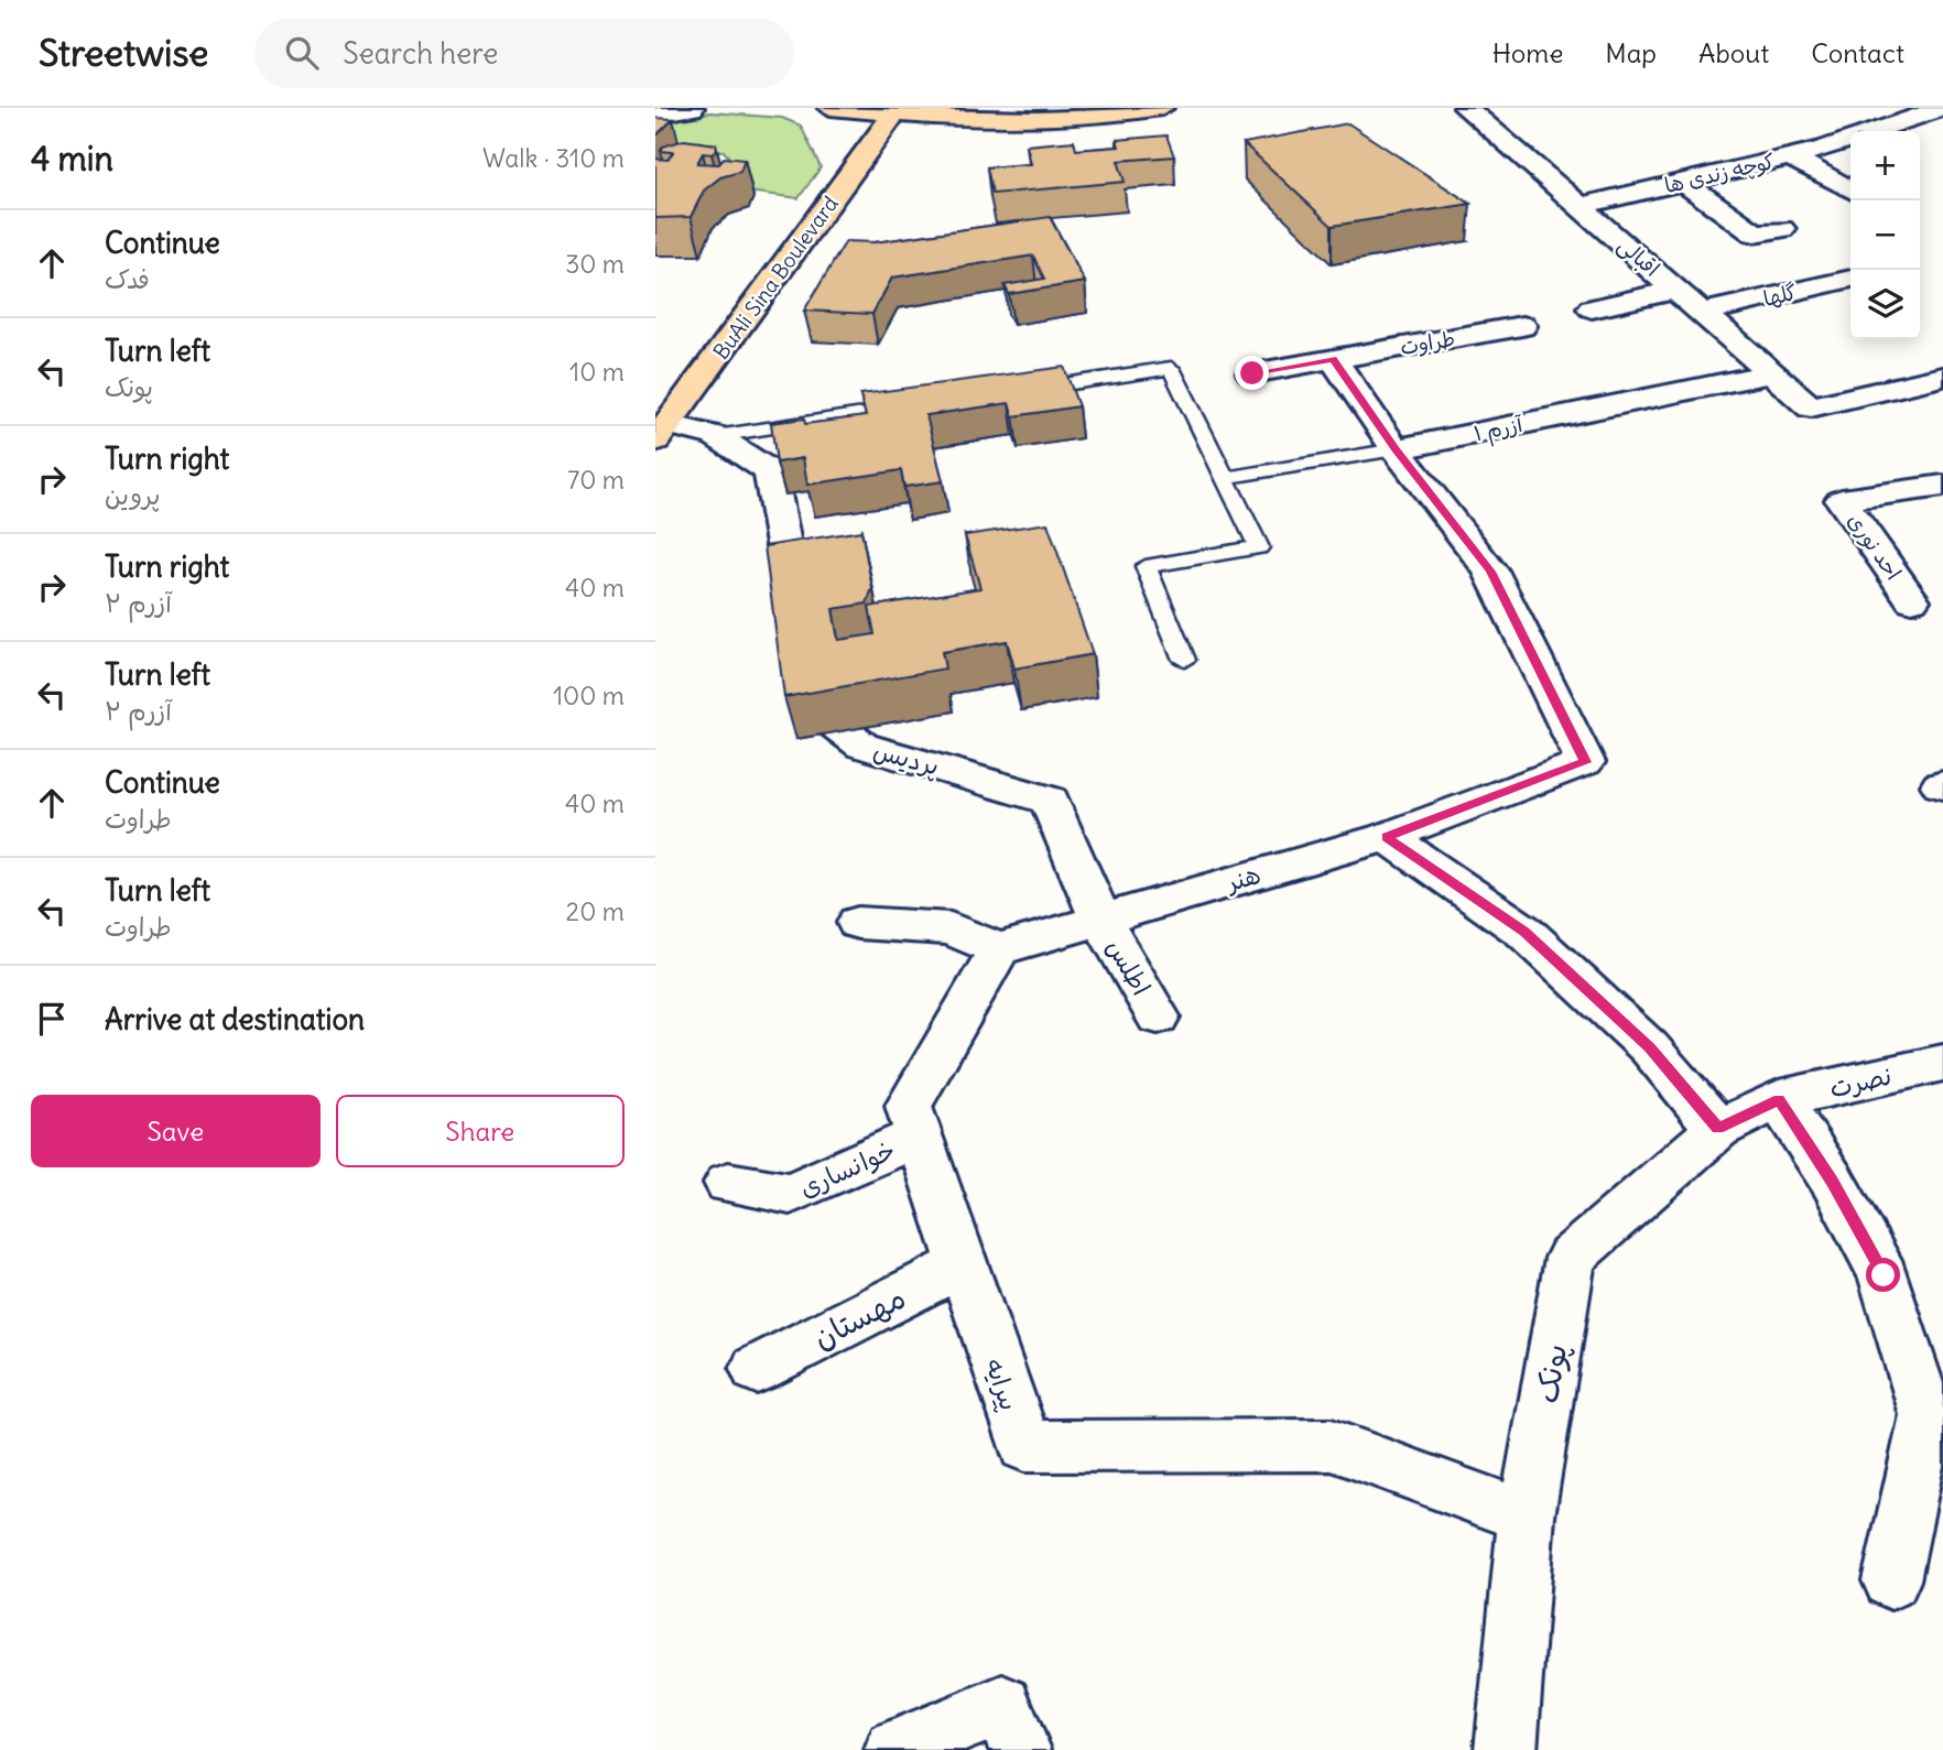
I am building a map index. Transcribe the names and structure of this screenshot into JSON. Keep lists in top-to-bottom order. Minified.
{"streets":{"main road":["BuAli Sina Boulevard"],"street":["کوچه زندی ها","اقبالی","گلها","طراوت","آزرم ۱","احد نوری","پردیس","هنر","اطلس","نصرت","خوانساری","مهستان","پونک","پیرایه"]},"crossings":[["کوچه زندی ها","اقبالی"],["اقبالی","گلها"],["اقبالی","آزرم ۱"],["BuAli Sina Boulevard","پردیس"],["آزرم ۱","هنر"],["پردیس","هنر"],["پردیس","اطلس"],["هنر","اطلس"],["نصرت","پونک"],["خوانساری","پیرایه"],["مهستان","پیرایه"],["پونک","پیرایه"]],"page":{"header":"Streetwise","search":"Search here","nav":["Home","Map","About","Contact"],"heading":["4 min","Walk · 310 m"],"map_buttons":["+","−"],"list":[["Continue","فدک","30 m"],["Turn left","پونک","10 m"],["Turn right","پروین","70 m"],["Turn right","آزرم ۲","40 m"],["Turn left","آزرم ۲","100 m"],["Continue","طراوت","40 m"],["Turn left","طراوت","20 m"],"Arrive at destination"],"buttons":["Save","Share"]}}
